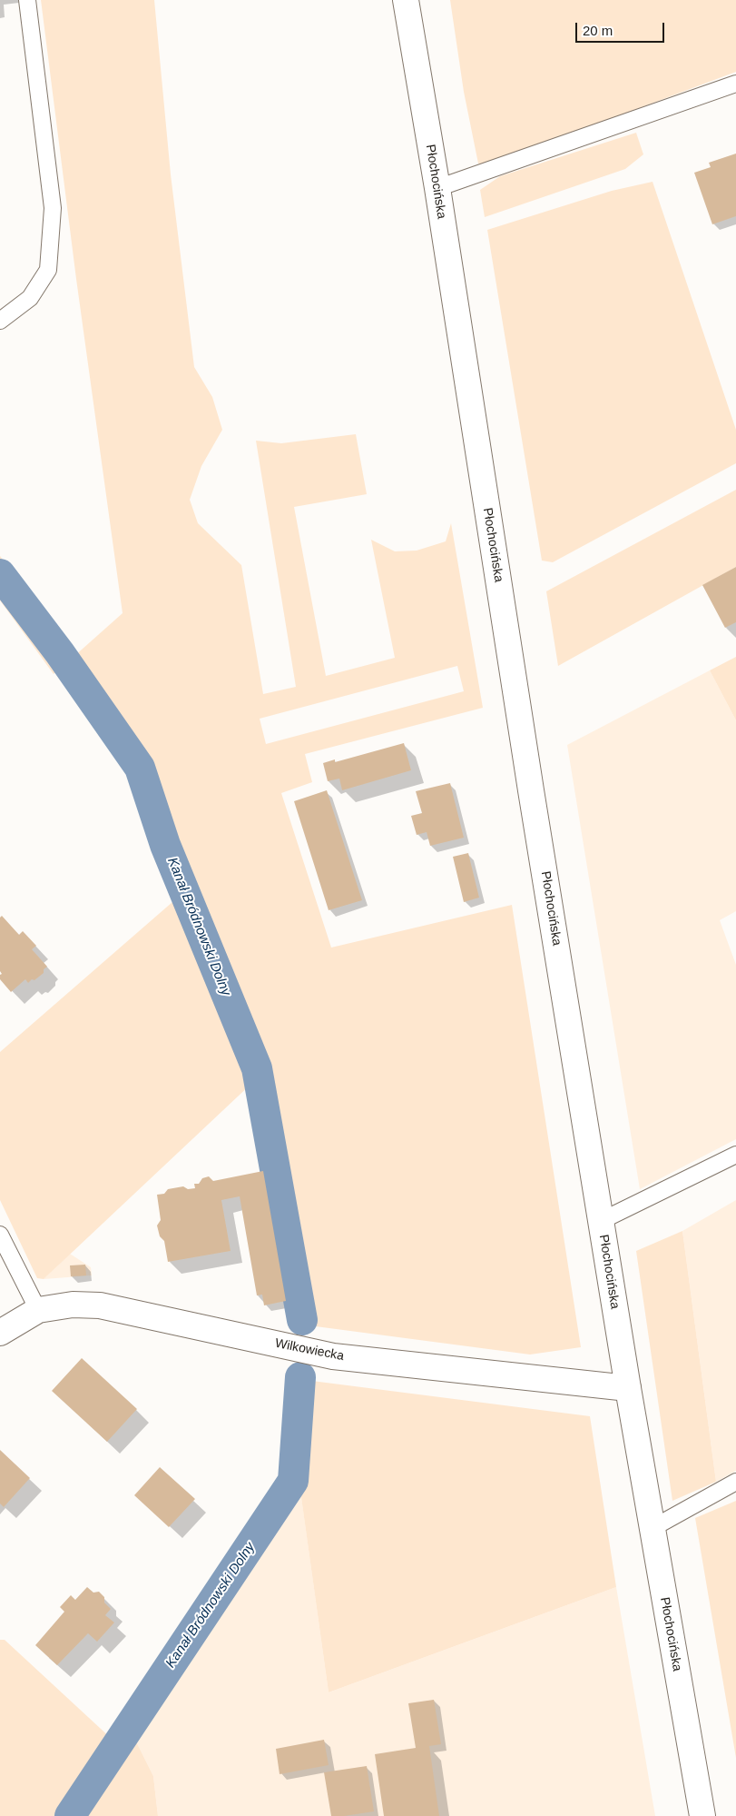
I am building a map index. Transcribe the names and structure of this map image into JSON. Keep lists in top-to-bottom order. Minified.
{"streets":{"main road":["Płochocińska","Wilkowiecka"]},"crossings":[["Płochocińska","Wilkowiecka"]],"water":["Kanał Bródnowski Dolny"],"scale_bar":"20 m"}
